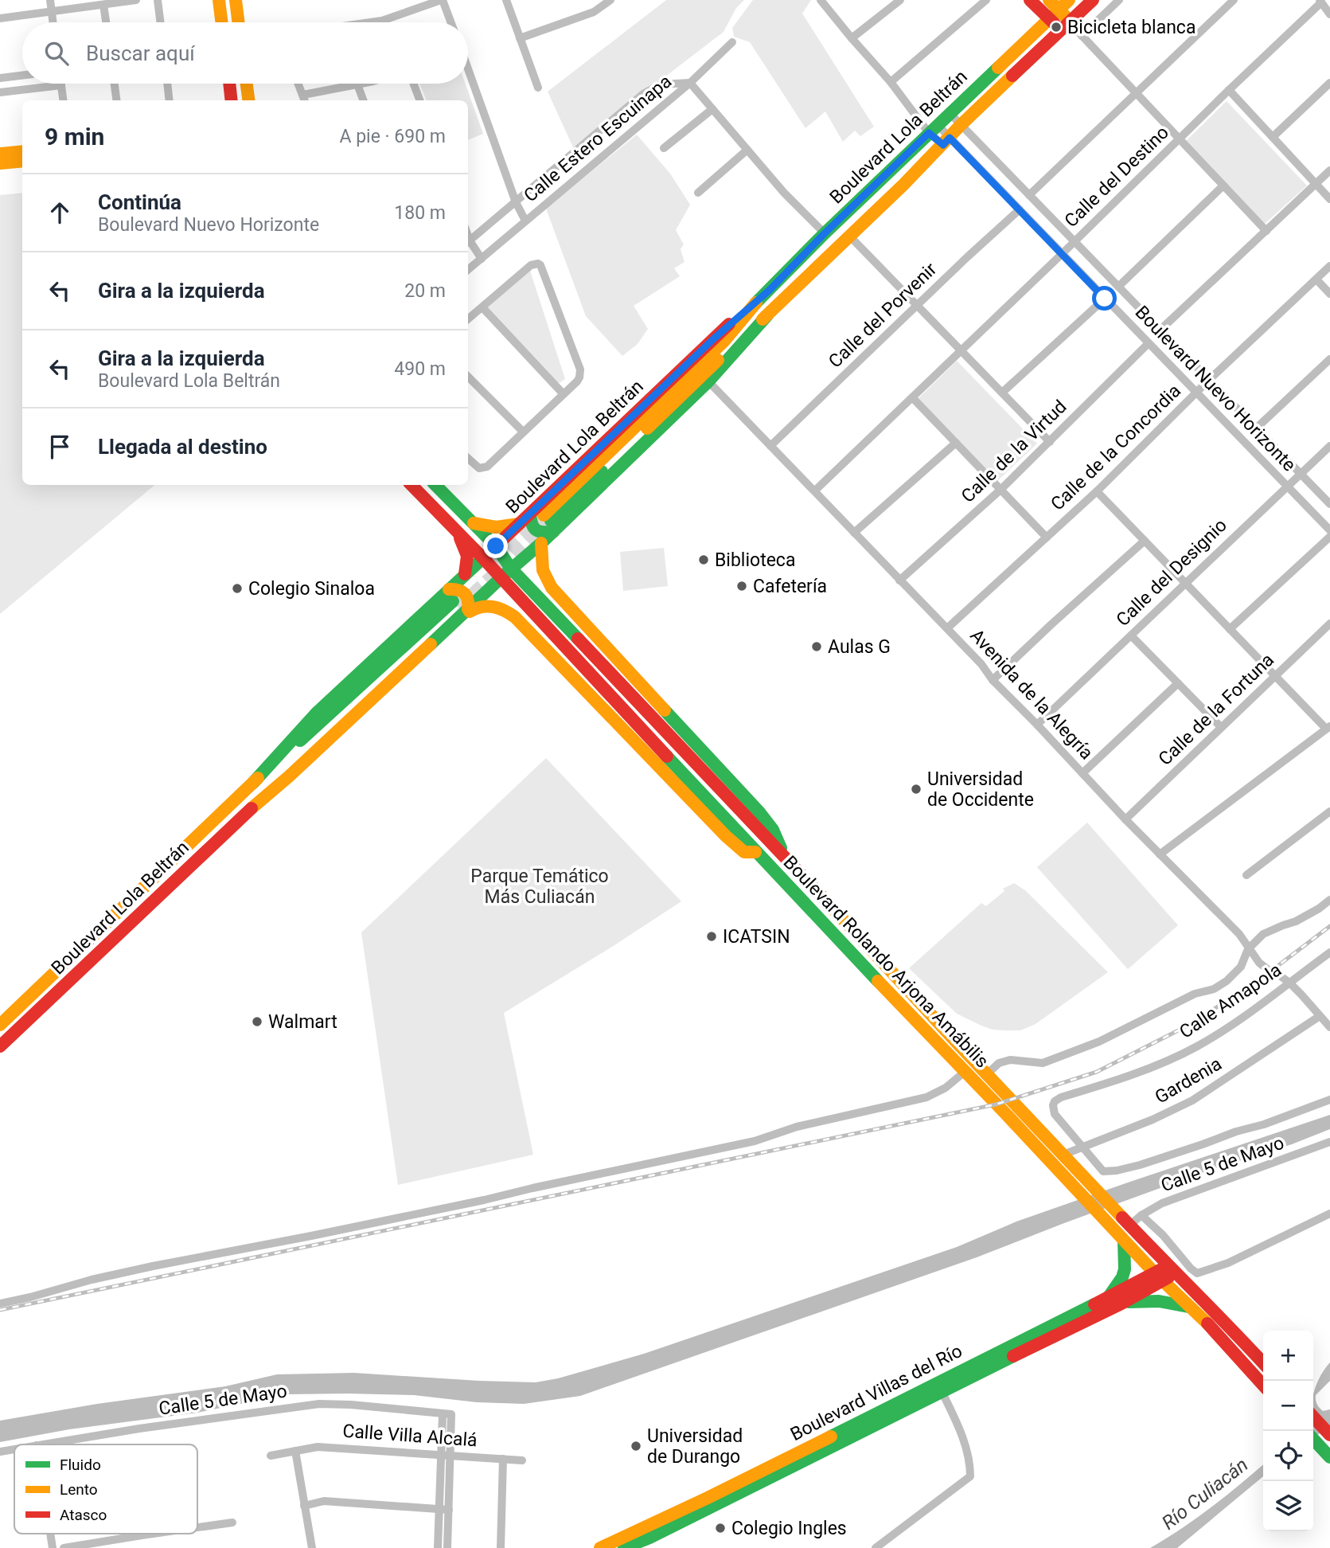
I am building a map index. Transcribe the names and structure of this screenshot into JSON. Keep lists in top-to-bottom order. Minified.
{"streets":{"main road":["Boulevard Lola Beltrán","Boulevard Rolando Arjona Amábilis","Boulevard Villas del Río"],"street":["Calle Estero Escuinapa","Calle del Destino","Calle del Porvenir","Boulevard Nuevo Horizonte","Calle de la Concordia","Calle de la Virtud","Calle del Designio","Avenida de la Alegría","Calle de la Fortuna","Calle Amapola","Gardenia","Calle 5 de Mayo","Calle Villa Alcalá"]},"crossings":[["Boulevard Lola Beltrán","Boulevard Nuevo Horizonte"],["Boulevard Lola Beltrán","Avenida de la Alegría"],["Boulevard Lola Beltrán","Boulevard Rolando Arjona Amábilis"],["Calle del Destino","Boulevard Nuevo Horizonte"],["Calle del Destino","Avenida de la Alegría"],["Calle del Porvenir","Boulevard Nuevo Horizonte"],["Calle del Porvenir","Avenida de la Alegría"],["Boulevard Nuevo Horizonte","Calle de la Concordia"],["Boulevard Nuevo Horizonte","Calle de la Virtud"],["Boulevard Nuevo Horizonte","Calle del Designio"],["Calle de la Concordia","Avenida de la Alegría"],["Calle de la Virtud","Avenida de la Alegría"],["Calle del Designio","Avenida de la Alegría"],["Avenida de la Alegría","Calle de la Fortuna"],["Avenida de la Alegría","Calle Amapola"],["Avenida de la Alegría","Gardenia"],["Boulevard Rolando Arjona Amábilis","Gardenia"],["Boulevard Rolando Arjona Amábilis","Calle 5 de Mayo"],["Boulevard Rolando Arjona Amábilis","Boulevard Villas del Río"],["Calle Amapola","Gardenia"],["Calle 5 de Mayo","Calle Villa Alcalá"]],"water":["Río Culiacán"],"parks":["Parque Temático Más Culiacán"],"places":["Bicicleta blanca","Biblioteca","Cafetería","Colegio Sinaloa","Aulas G","Universidad de Occidente","ICATSIN","Walmart","Universidad de Durango","Colegio Ingles"],"legend":["Fluido","Lento","Atasco"],"page":{"search":"Buscar aquí","heading":["9 min","A pie · 690 m"],"list":[["Continúa","Boulevard Nuevo Horizonte","180 m"],["Gira a la izquierda","20 m"],["Gira a la izquierda","Boulevard Lola Beltrán","490 m"],"Llegada al destino"],"map_buttons":["+","−"]}}
